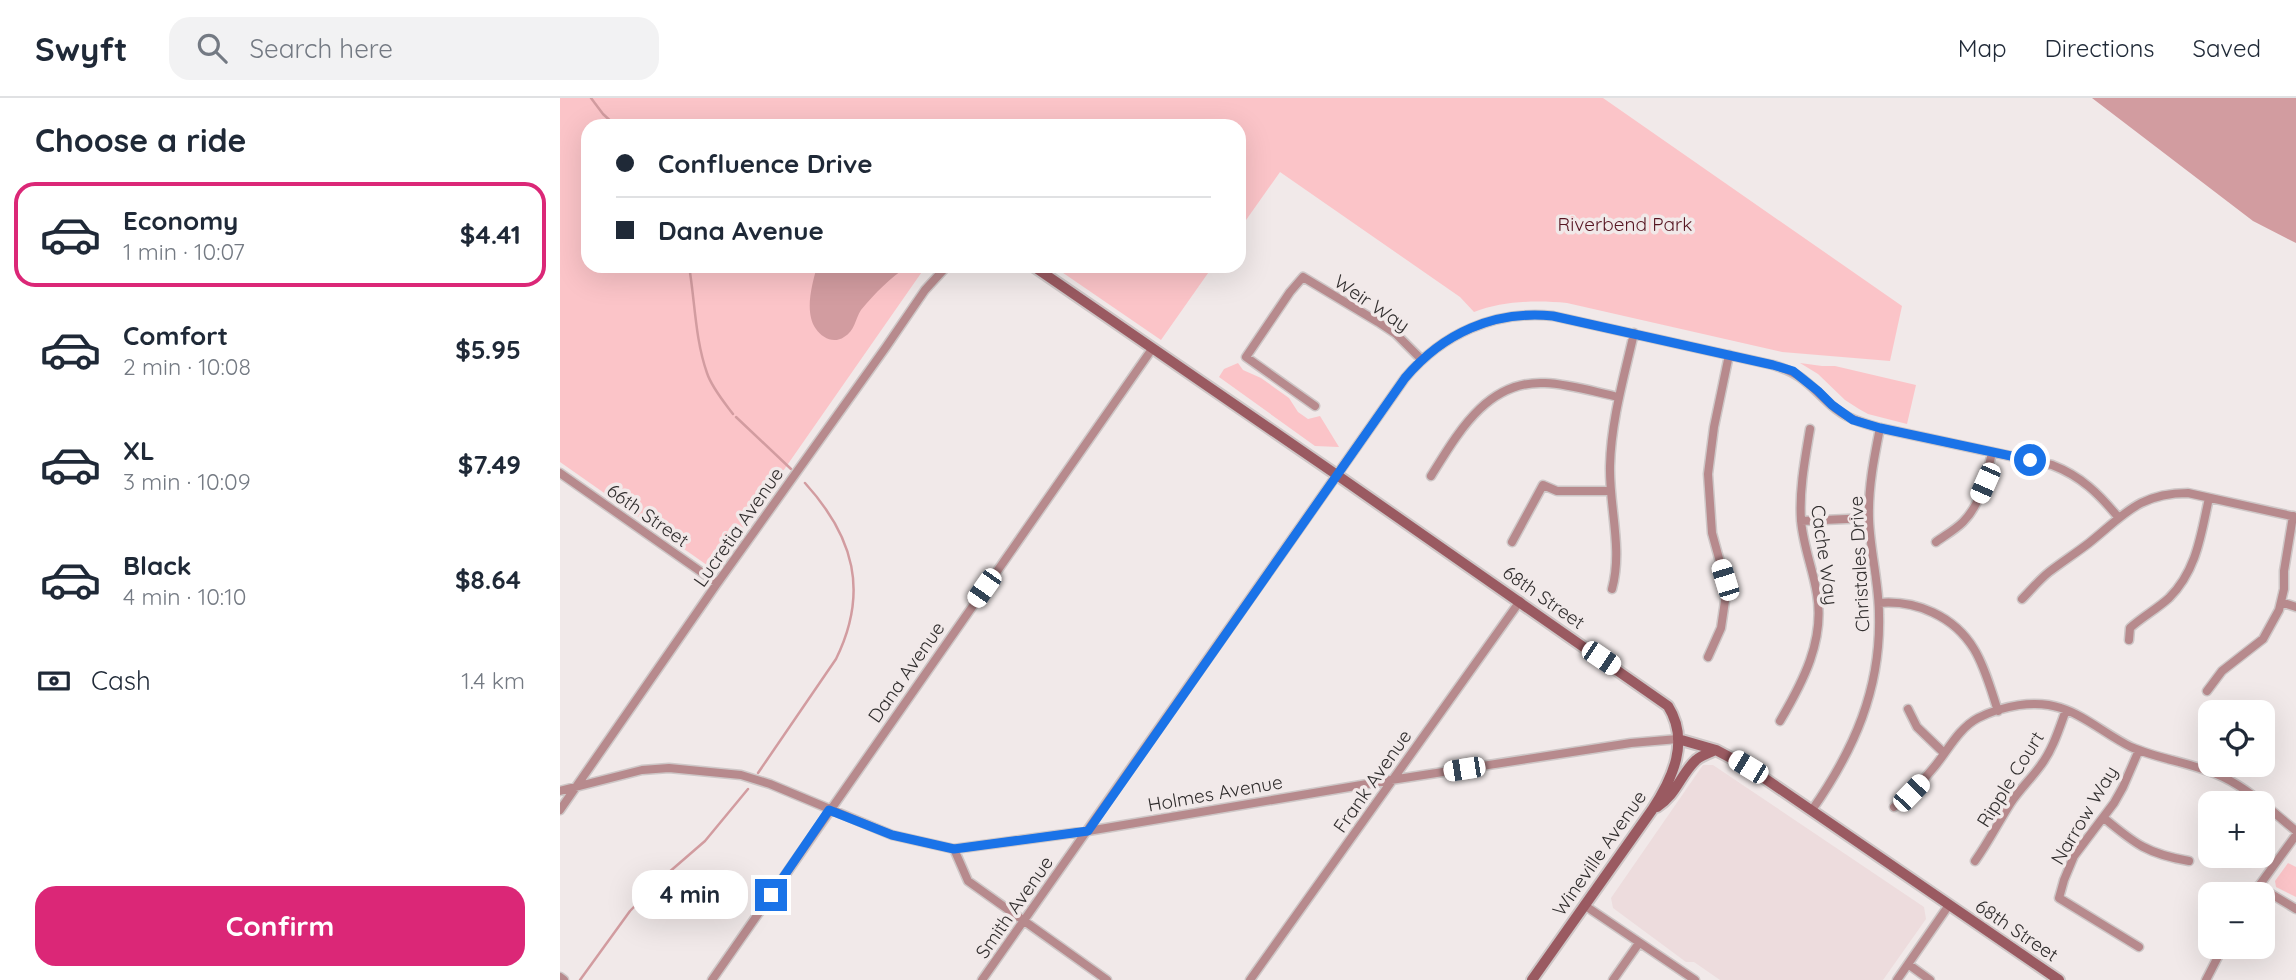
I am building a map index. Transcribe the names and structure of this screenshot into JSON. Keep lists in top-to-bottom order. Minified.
{"streets":{"street":["Weir Way","66th Street","Lucretia Avenue","Cache Way","Christales Drive","68th Street","Dana Avenue","Ripple Court","Frank Avenue","Holmes Avenue","Narrow Way","Wineville Avenue","Smith Avenue"]},"crossings":[["Weir Way","Smith Avenue"],["66th Street","Lucretia Avenue"],["Lucretia Avenue","Holmes Avenue"],["Christales Drive","68th Street"],["Christales Drive","Smith Avenue"],["68th Street","Dana Avenue"],["68th Street","Frank Avenue"],["68th Street","Holmes Avenue"],["68th Street","Wineville Avenue"],["68th Street","Smith Avenue"],["Dana Avenue","Holmes Avenue"],["Frank Avenue","Holmes Avenue"],["Holmes Avenue","Wineville Avenue"],["Holmes Avenue","Smith Avenue"]],"parks":["Riverbend Park"],"page":{"header":"Swyft","search":"Search here","nav":["Map","Directions","Saved"],"heading":"Choose a ride","banner":["Confluence Drive","Dana Avenue"],"list":[{"name":"Economy","note":"1 min · 10:07","value":"$4.41"},{"name":"Comfort","note":"2 min · 10:08","value":"$5.95"},{"name":"XL","note":"3 min · 10:09","value":"$7.49"},{"name":"Black","note":"4 min · 10:10","value":"$8.64"}],"pay":["Cash","1.4 km"],"map_buttons":["+","−"],"bubble":"4 min","buttons":"Confirm"}}
